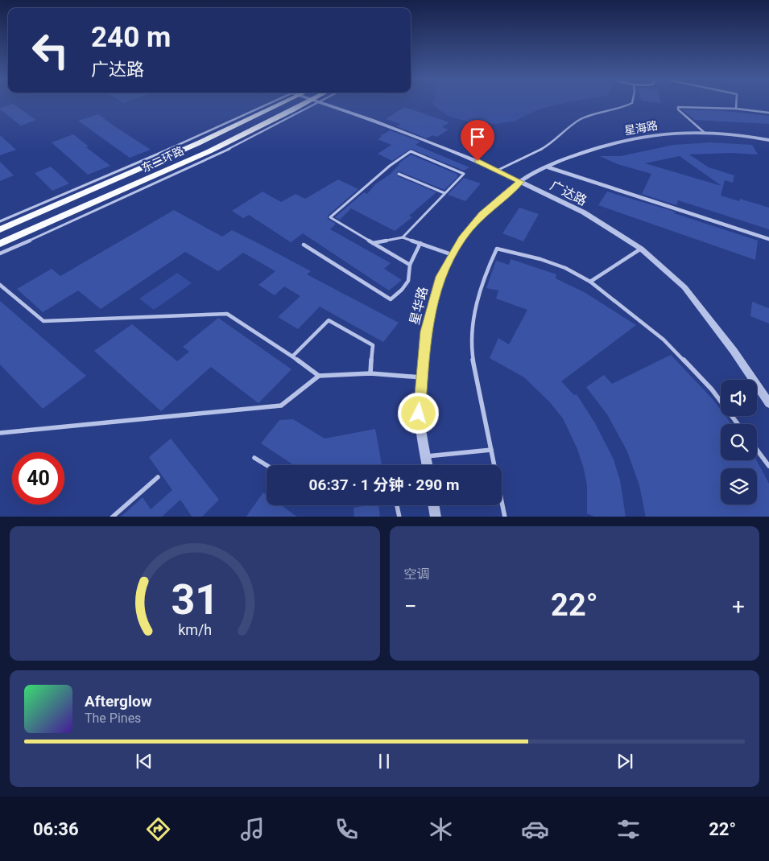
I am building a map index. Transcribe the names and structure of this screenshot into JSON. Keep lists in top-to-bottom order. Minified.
{"streets":{"main road":["东二环路"],"street":["星海路","广达路","星华路"]},"crossings":[["星海路","广达路"],["星海路","星华路"],["广达路","星华路"]],"page":{"turn":["240 m","广达路"],"limit":"40","trip":"06:37 · 1 分钟 · 290 m","tile":"空调","heat":["−","22°","+"],"song":["Afterglow","The Pines"],"tabs":["06:36","22°"],"gauge":["31","km/h"]}}
